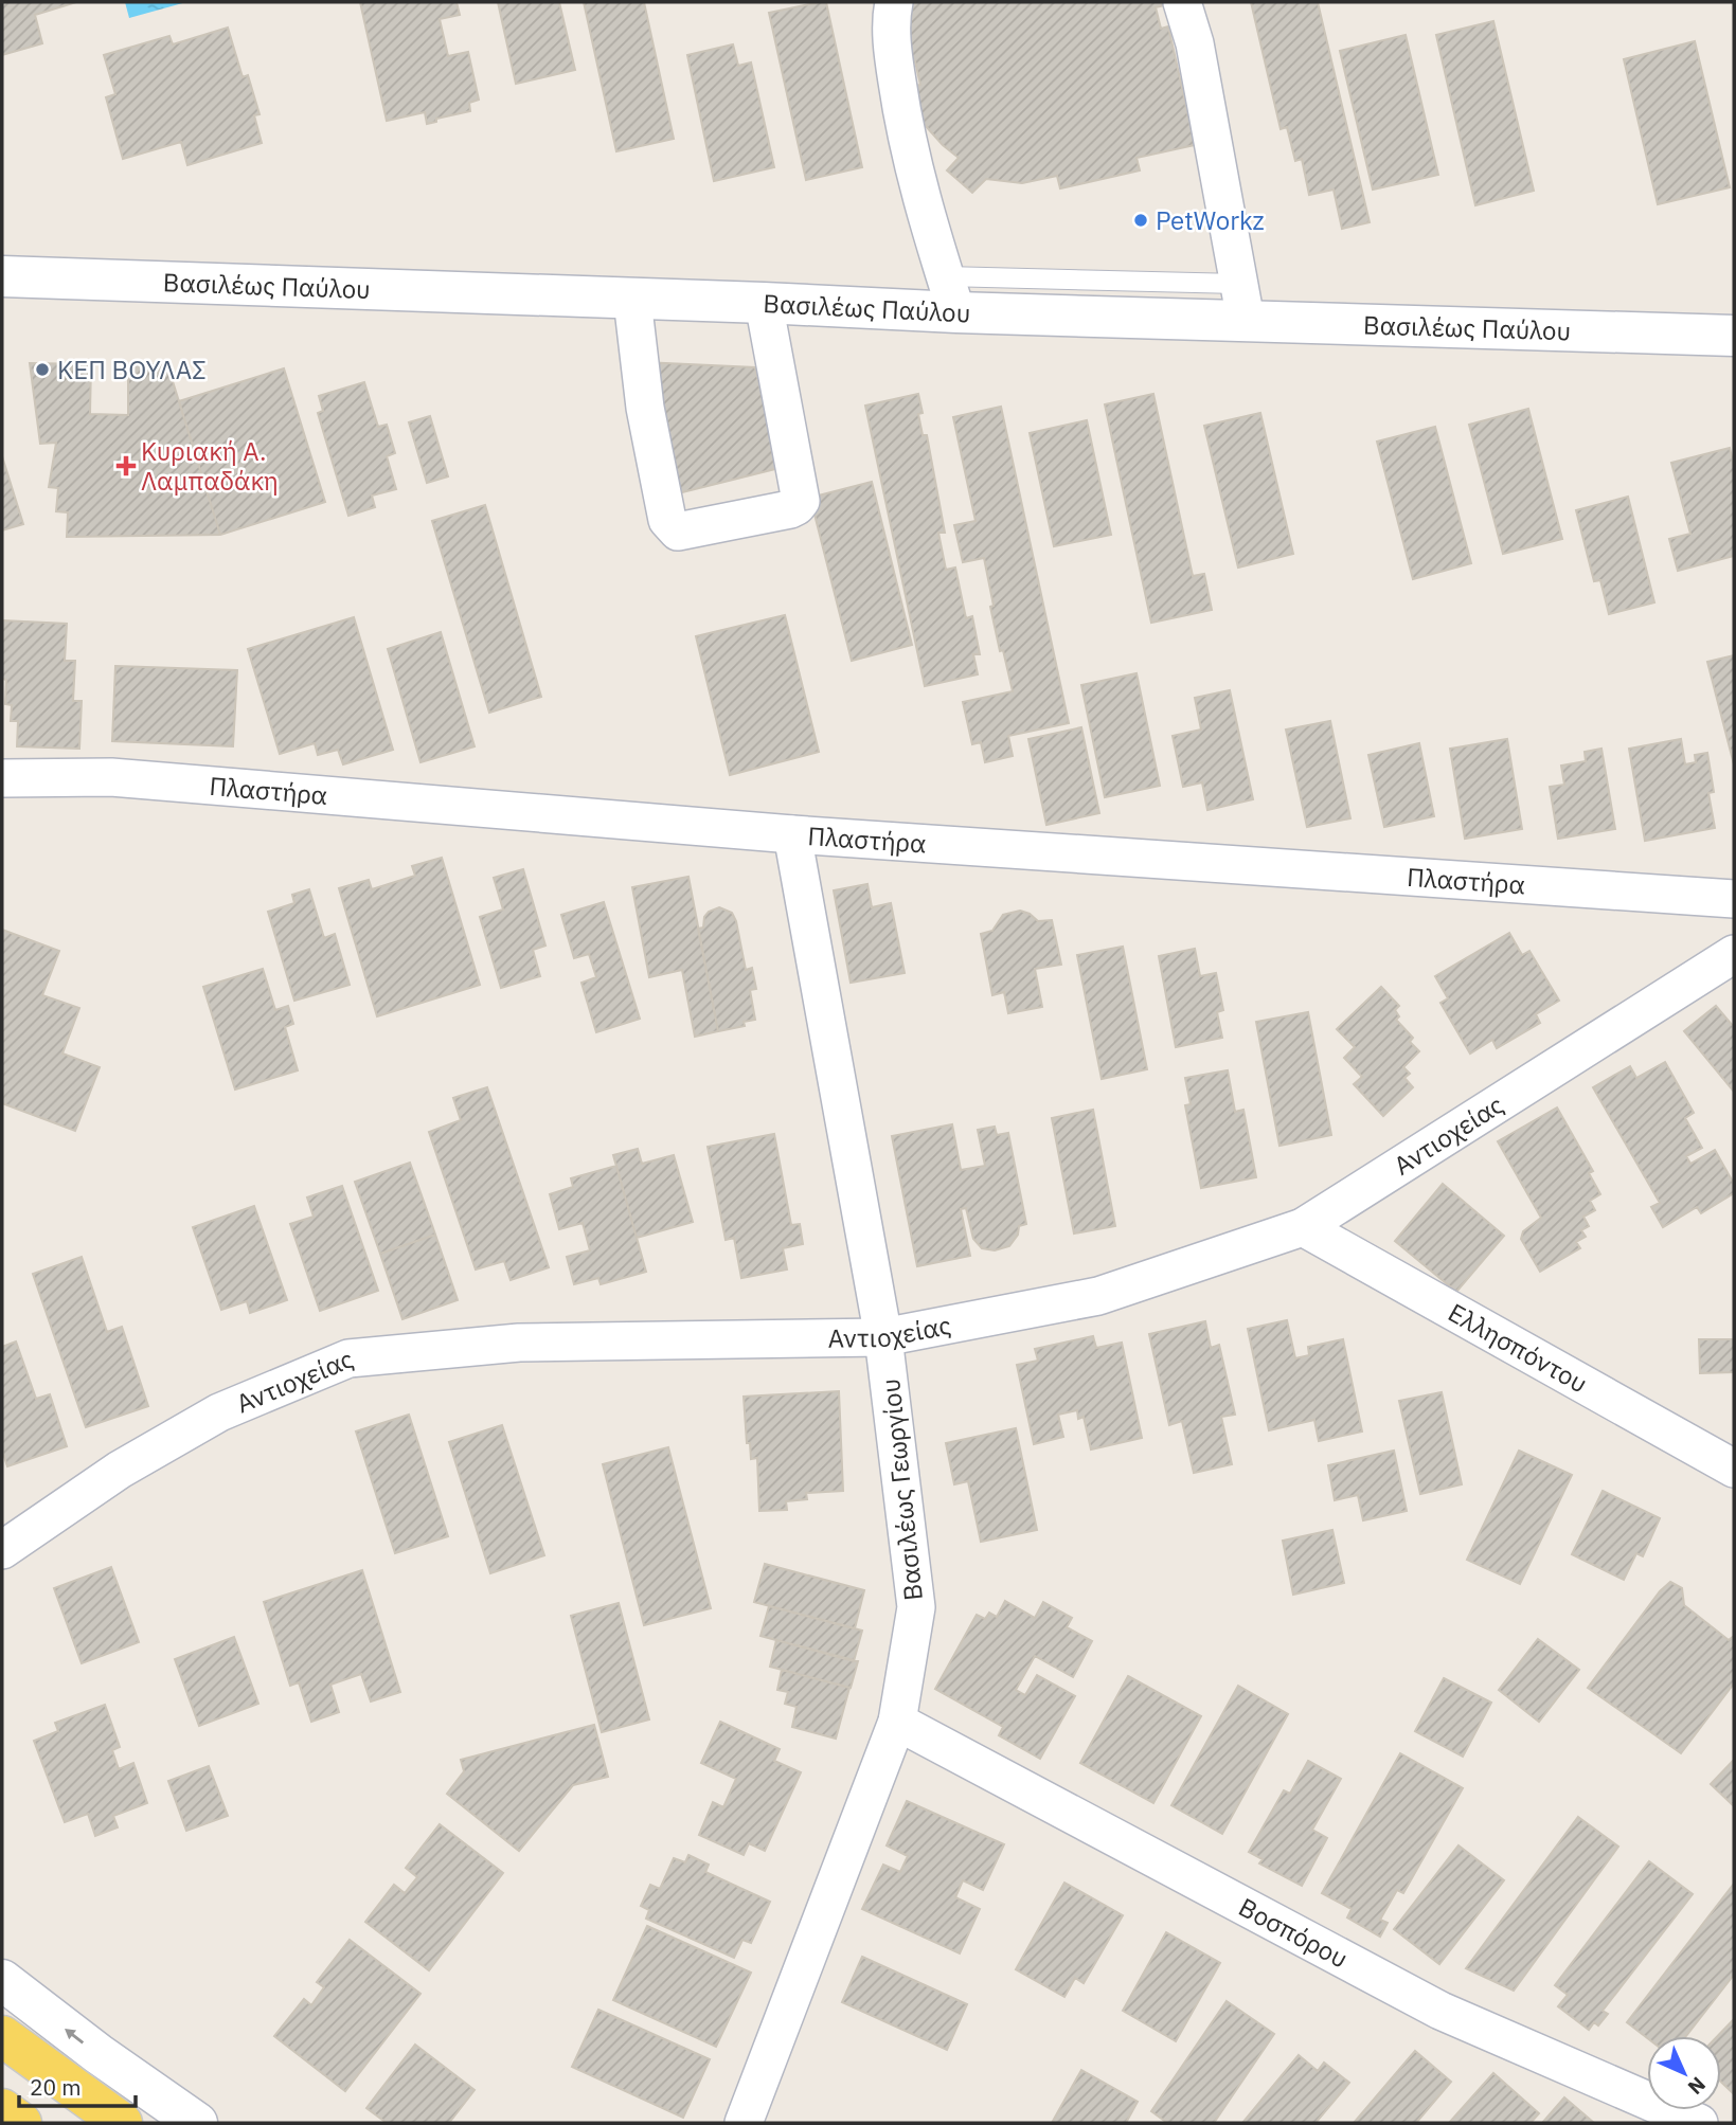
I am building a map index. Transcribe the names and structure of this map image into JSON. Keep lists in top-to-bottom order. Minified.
{"streets":{"street":["Βασιλέως Παύλου","Πλαστήρα","Αντιοχείας","Ελλησπόντου","Βασιλέως Γεωργίου","Βοσπόρου"]},"crossings":[["Πλαστήρα","Βασιλέως Γεωργίου"],["Αντιοχείας","Ελλησπόντου"],["Αντιοχείας","Βασιλέως Γεωργίου"],["Βασιλέως Γεωργίου","Βοσπόρου"]],"places":{"other":["PetWorkz","ΚΕΠ ΒΟΥΛΑΣ"],"health":["Κυριακή Α. Λαμπαδάκη"]},"scale_bar":"20 m","north":"bottom right"}
